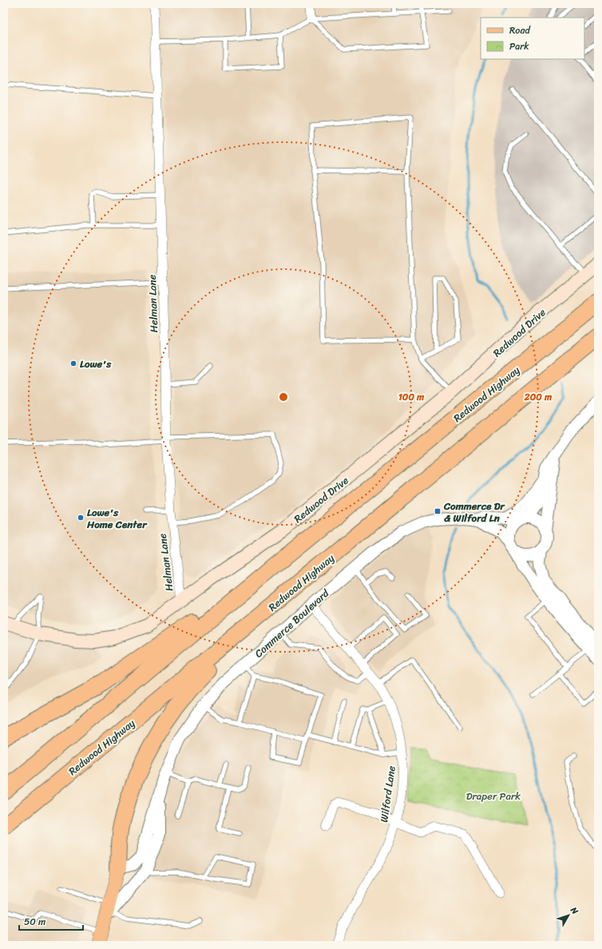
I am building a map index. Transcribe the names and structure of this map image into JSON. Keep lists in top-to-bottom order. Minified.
{"streets":{"highway":["Redwood Highway"],"main road":["Redwood Drive"],"street":["Helman Lane","Commerce Boulevard","Wilford Lane"]},"crossings":[["Helman Lane","Redwood Drive"],["Commerce Boulevard","Wilford Lane"]],"parks":["Draper Park"],"places":{"other":["Lowe's","Lowe's Home Center"],"transit":["Commerce Dr & Wilford Ln"]},"legend":["Road","Park"],"scale_bar":"50 m","north":"top right","rings":["100 m","200 m"]}
